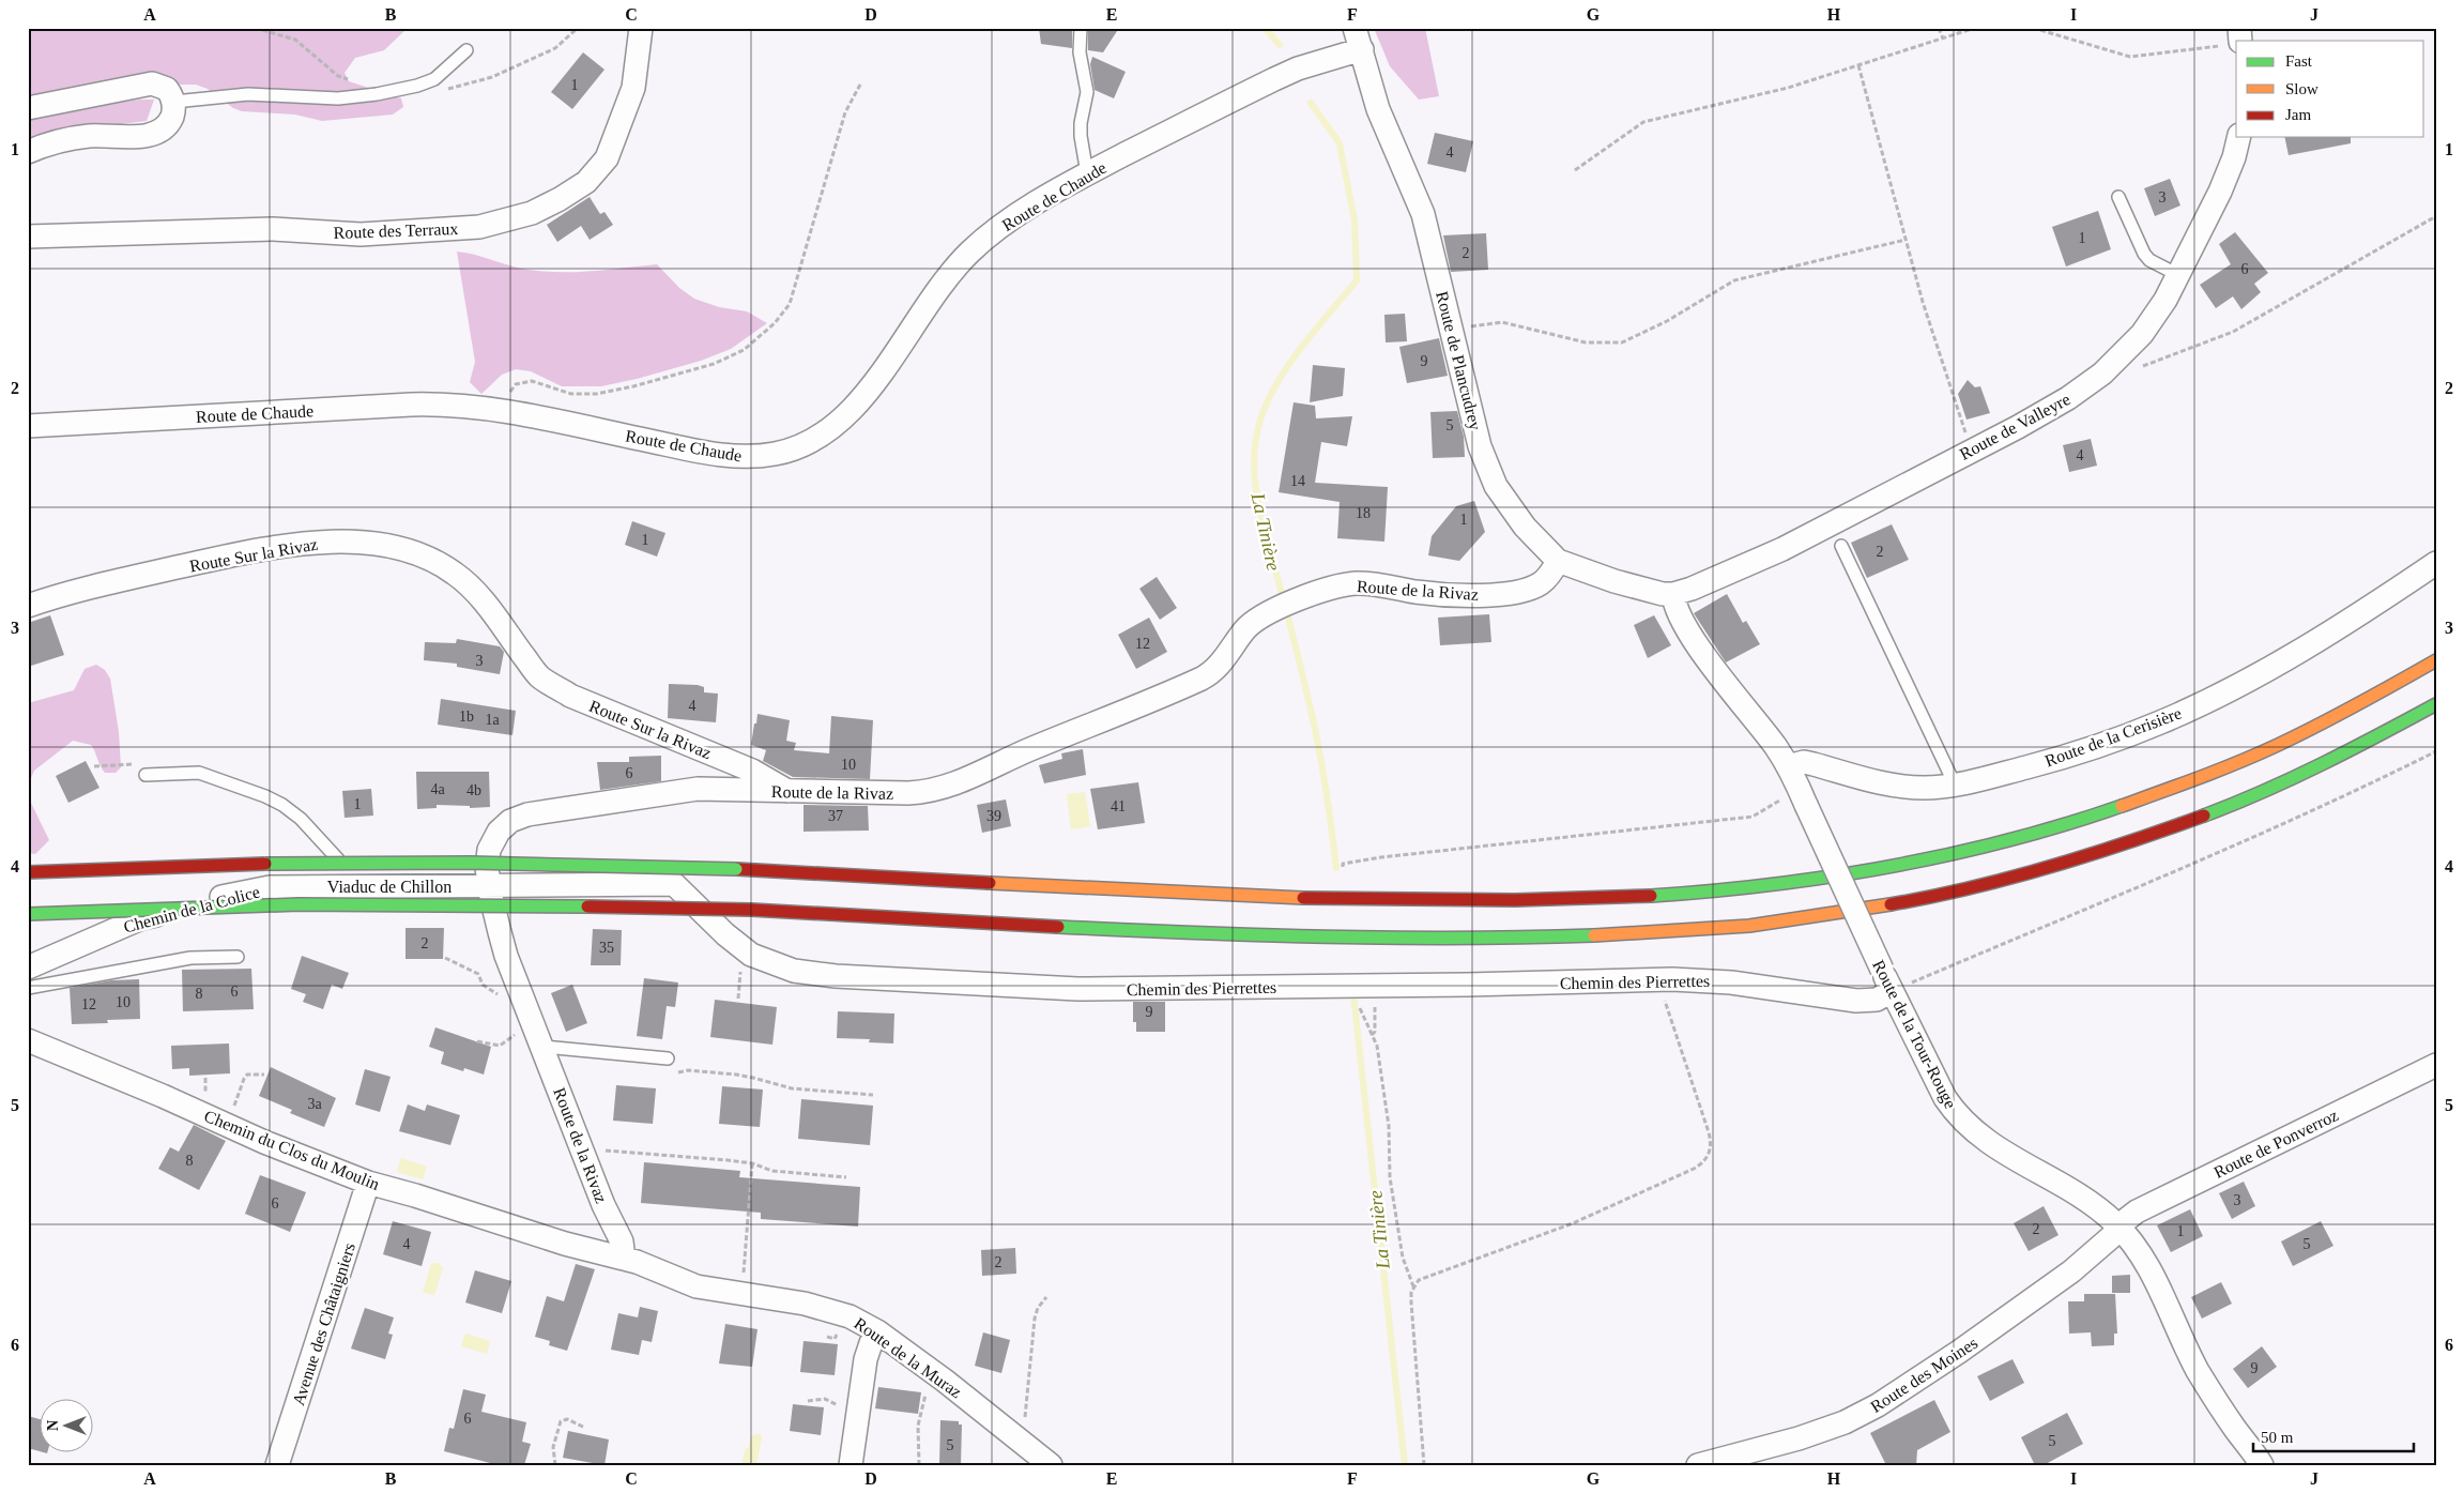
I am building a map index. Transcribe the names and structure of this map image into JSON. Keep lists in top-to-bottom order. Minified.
{"streets":{"highway":["Viaduc de Chillon"],"street":["Route de Chaude","Route des Terraux","Route de Plancudrey","Route de Valleyre","Route Sur la Rivaz","Route de la Rivaz","Route de la Cerisière","Chemin de la Colice","Chemin des Pierrettes","Route de la Tour-Rouge","Route de Ponverroz","Chemin du Clos du Moulin","Avenue des Châtaigniers","Route de la Muraz","Route des Moines"]},"crossings":[["Route de Chaude","Route de Plancudrey"],["Route de Plancudrey","Route de Valleyre"],["Route de Plancudrey","Route de la Rivaz"],["Route de Plancudrey","Route de la Tour-Rouge"],["Route de Valleyre","Route de la Tour-Rouge"],["Route Sur la Rivaz","Route de la Rivaz"],["Route de la Rivaz","Chemin de la Colice"],["Route de la Rivaz","Chemin des Pierrettes"],["Route de la Rivaz","Chemin du Clos du Moulin"],["Route de la Rivaz","Route de la Muraz"],["Route de la Cerisière","Route de la Tour-Rouge"],["Chemin de la Colice","Chemin des Pierrettes"],["Chemin des Pierrettes","Route de la Tour-Rouge"],["Route de la Tour-Rouge","Route de Ponverroz"],["Route de la Tour-Rouge","Route des Moines"],["Route de Ponverroz","Route des Moines"],["Chemin du Clos du Moulin","Avenue des Châtaigniers"],["Chemin du Clos du Moulin","Route de la Muraz"]],"water":["La Tinière"],"house_numbers":["1","4","3","1","2","6","9","5","4","14","18","1","1","2","12","3","4","1b","1a","10","6","4a","4b","1","41","37","39","2","35","6","8","10","12","9","3a","8","3","6","2","1","4","5","2","9","6","5","5"],"legend":["Fast","Slow","Jam"],"scale_bar":"50 m","north":"left","grid":{"columns":["A","B","C","D","E","F","G","H","I","J"],"rows":["1","2","3","4","5","6"]}}
